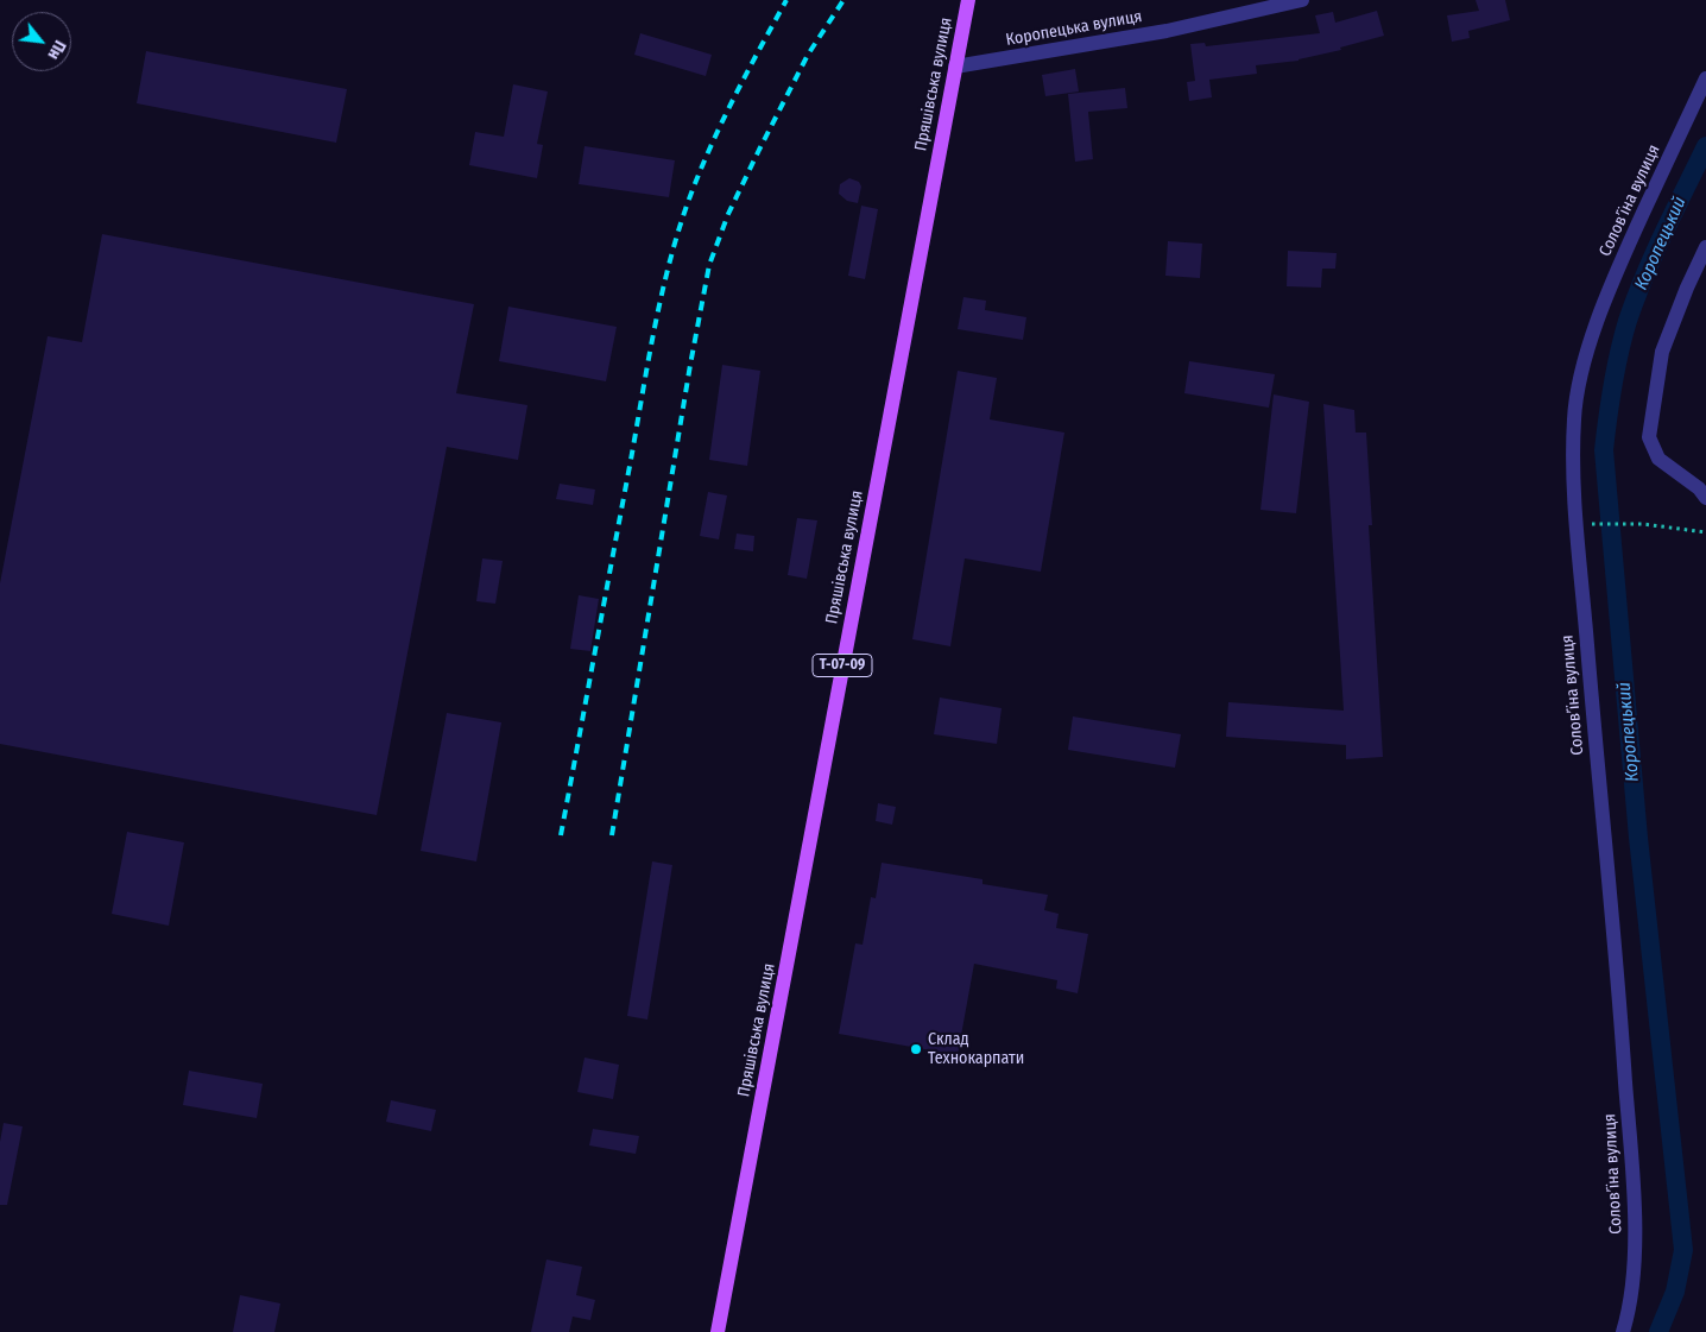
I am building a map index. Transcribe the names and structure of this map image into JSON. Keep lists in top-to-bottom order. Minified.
{"streets":{"main road":["Пряшівська вулиця","Т-07-09"],"street":["Коропецька вулиця","Соловʼїна вулиця"]},"crossings":[["Коропецька вулиця","Пряшівська вулиця"]],"water":["Коропецький"],"places":["Склад Технокарпати"],"north":"bottom right"}
